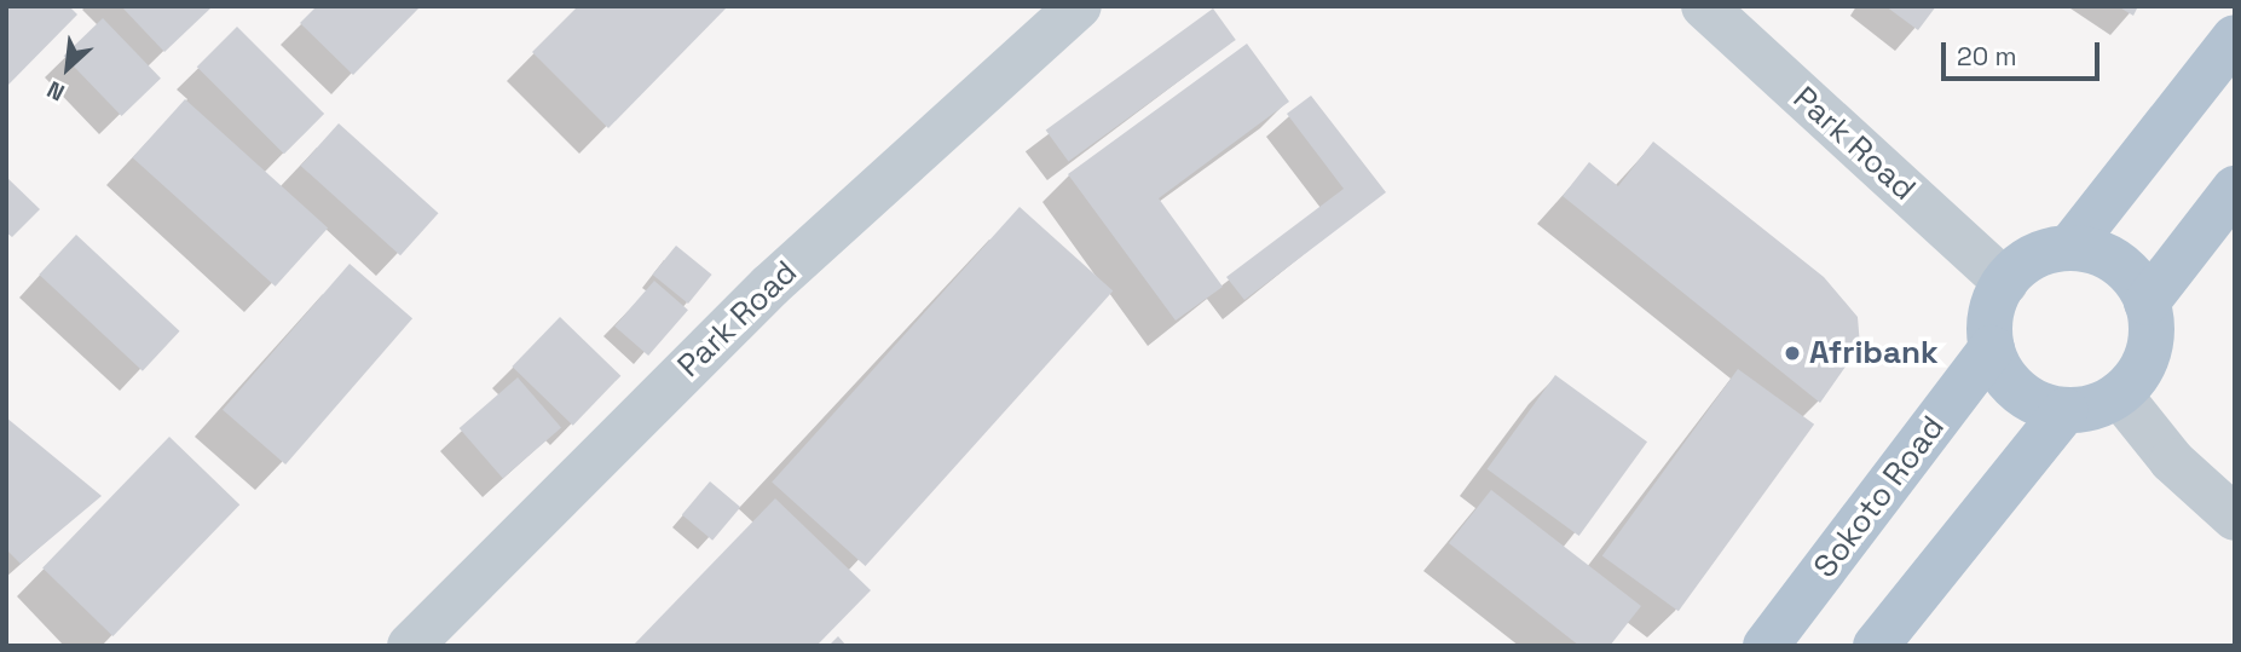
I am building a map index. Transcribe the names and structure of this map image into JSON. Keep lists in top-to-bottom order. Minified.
{"streets":{"main road":["Sokoto Road"],"street":["Park Road"]},"crossings":[["Park Road","Sokoto Road"]],"places":["Afribank"],"scale_bar":"20 m","north":"bottom left"}
